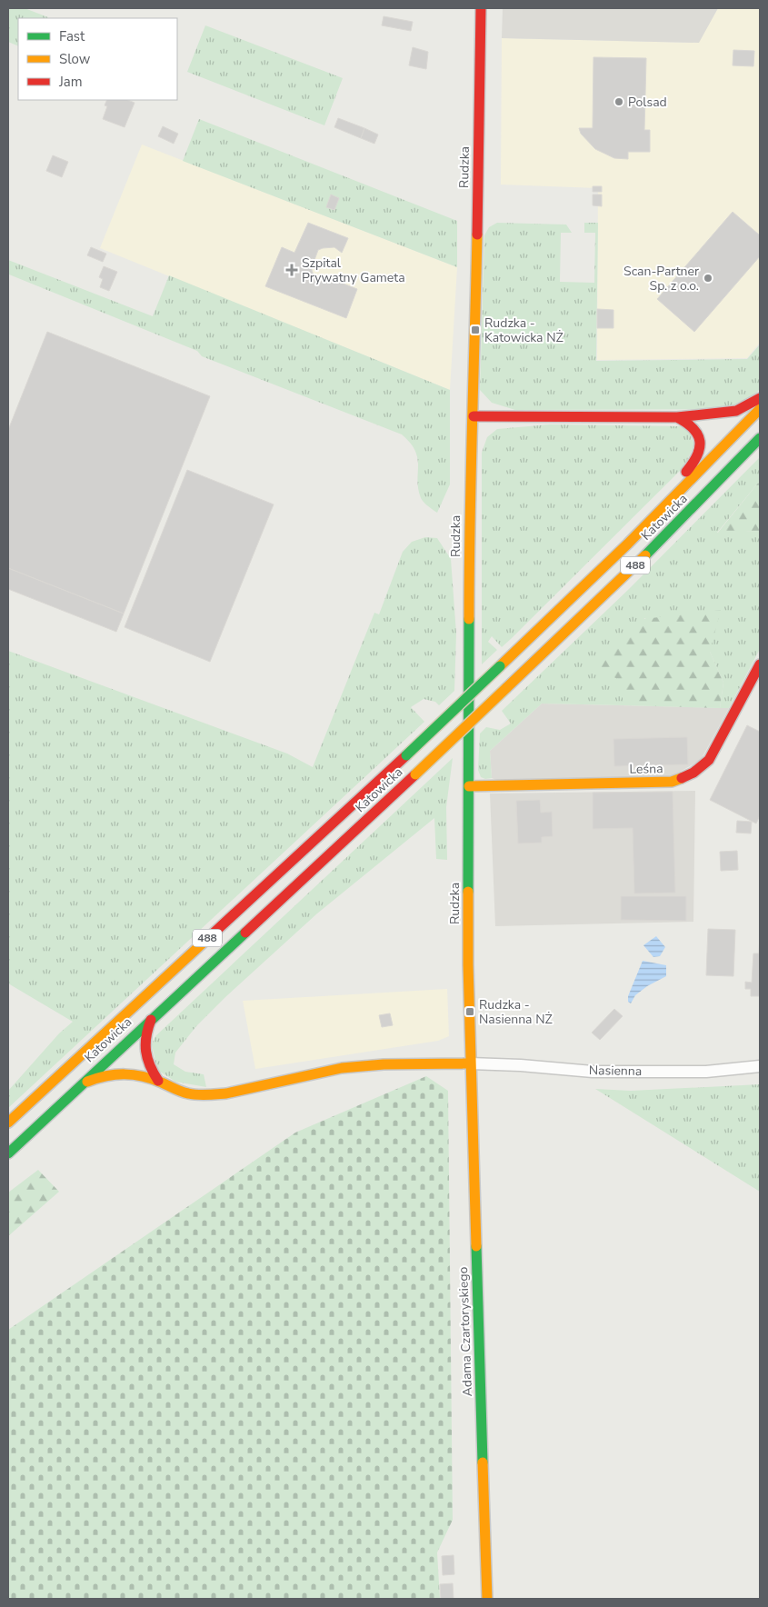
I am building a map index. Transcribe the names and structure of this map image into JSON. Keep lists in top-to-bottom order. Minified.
{"streets":{"main road":["Rudzka","Katowicka","488","Leśna","Adama Czartoryskiego"],"street":["Nasienna"]},"crossings":[["Rudzka","Leśna"],["Rudzka","Nasienna"],["Rudzka","Adama Czartoryskiego"],["Nasienna","Adama Czartoryskiego"]],"places":{"other":["Polsad","Scan-Partner Sp. z o.o."],"health":["Szpital Prywatny Gameta"],"transit":["Rudzka - Katowicka NŻ","Rudzka - Nasienna NŻ"]},"legend":["Fast","Slow","Jam"]}
